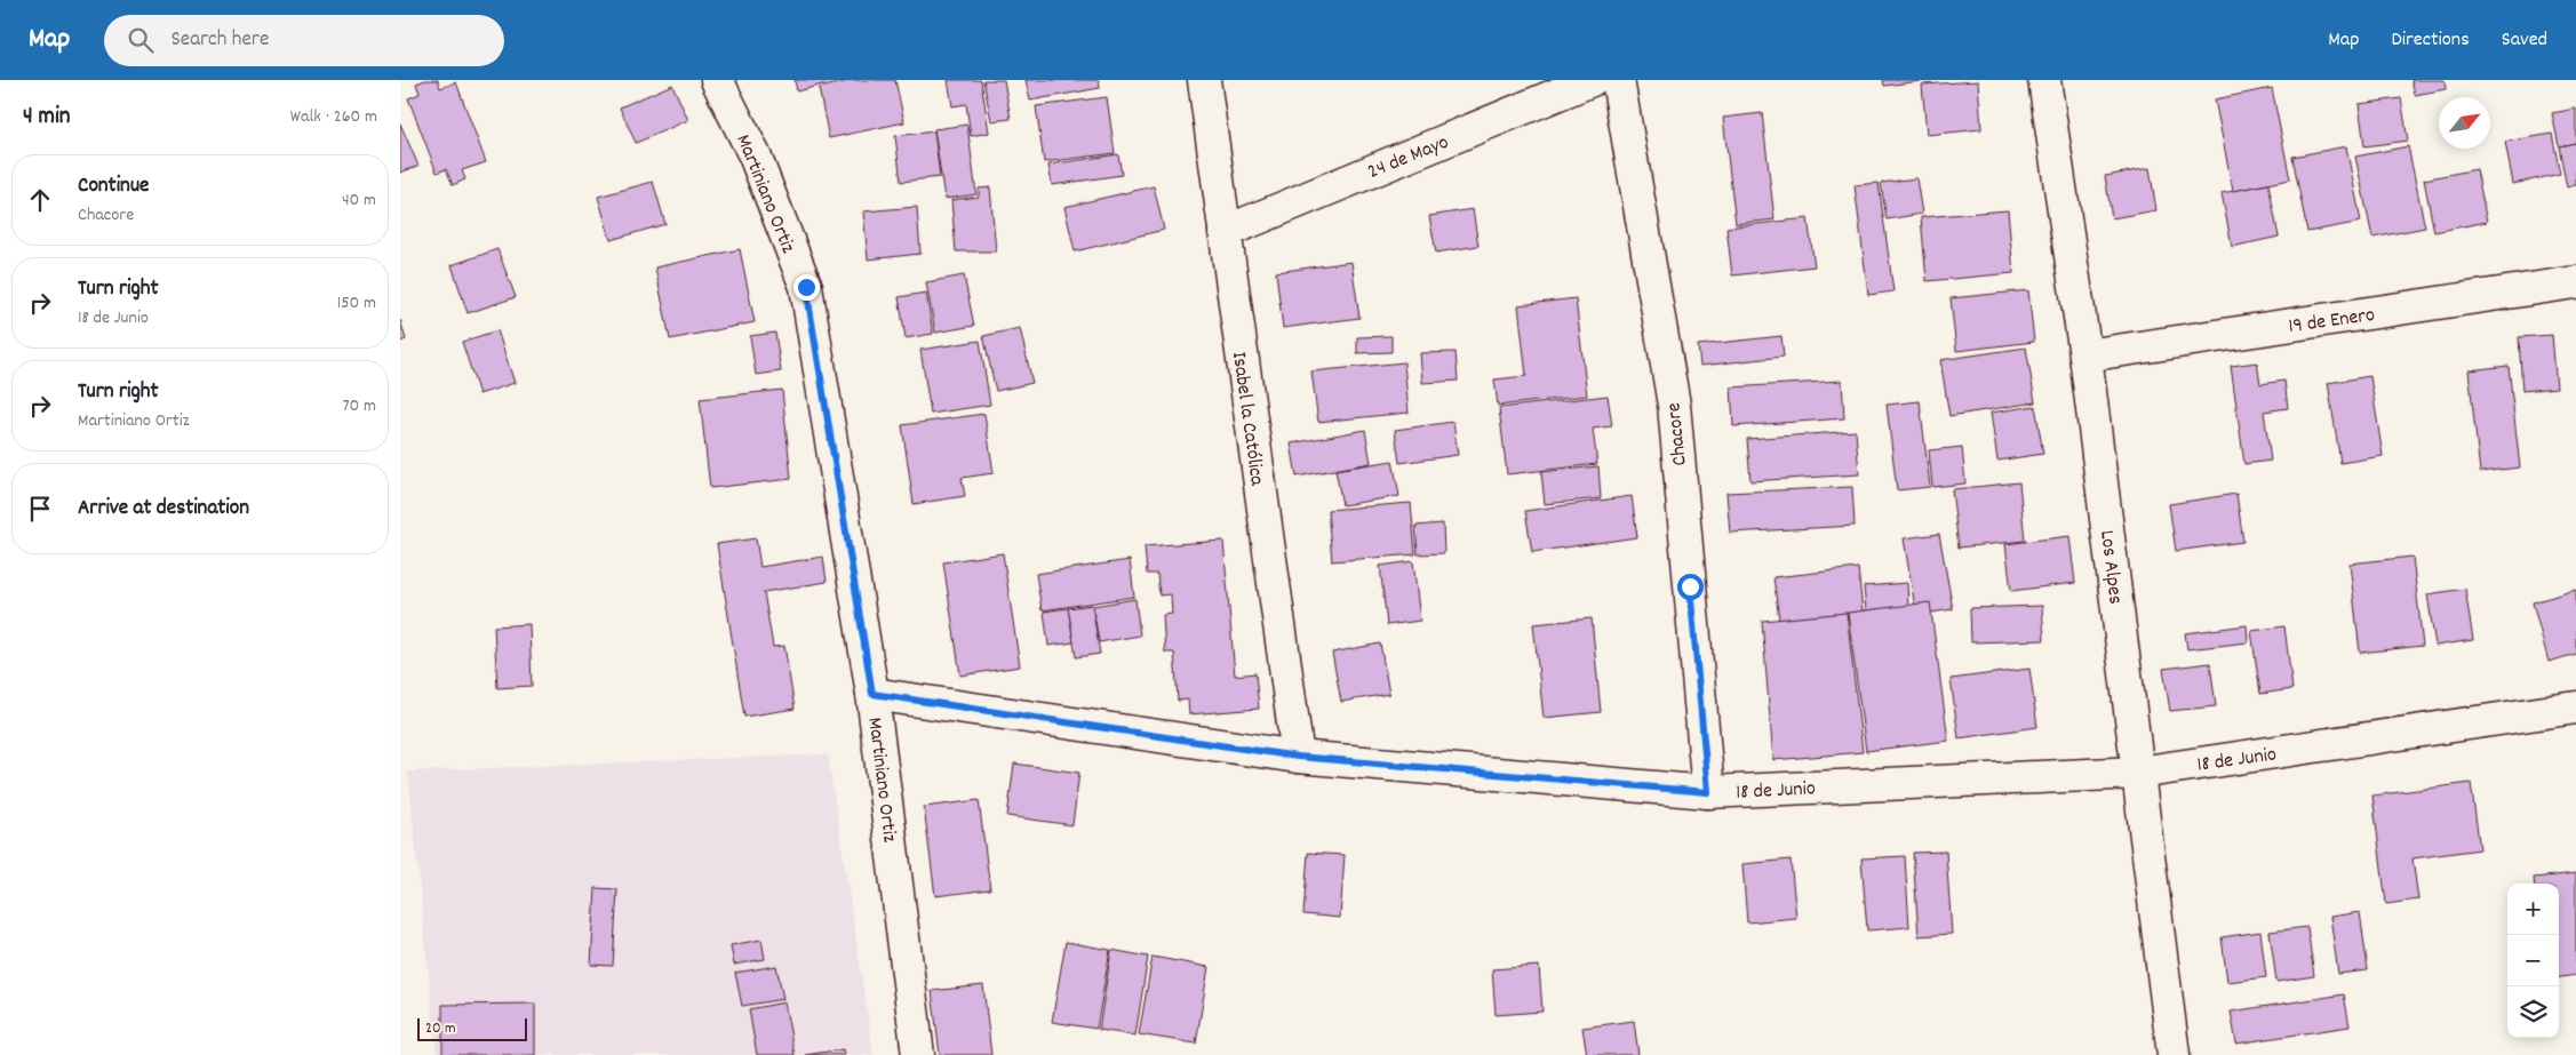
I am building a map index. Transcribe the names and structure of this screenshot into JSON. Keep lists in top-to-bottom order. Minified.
{"streets":{"street":["24 de Mayo","Martiniano Ortiz","19 de Enero","Isabel la Católica","Chacore","Los Alpes","18 de Junio"]},"crossings":[["24 de Mayo","Isabel la Católica"],["Martiniano Ortiz","18 de Junio"],["19 de Enero","Los Alpes"],["Isabel la Católica","18 de Junio"],["Chacore","18 de Junio"],["Los Alpes","18 de Junio"]],"scale_bar":"20 m","north":"top right","page":{"header":"Map","search":"Search here","nav":["Map","Directions","Saved"],"heading":["4 min","Walk · 260 m"],"list":[["Continue","Chacore","40 m"],["Turn right","18 de Junio","150 m"],["Turn right","Martiniano Ortiz","70 m"],"Arrive at destination"],"map_buttons":["+","−"],"scale":"20 m"}}
